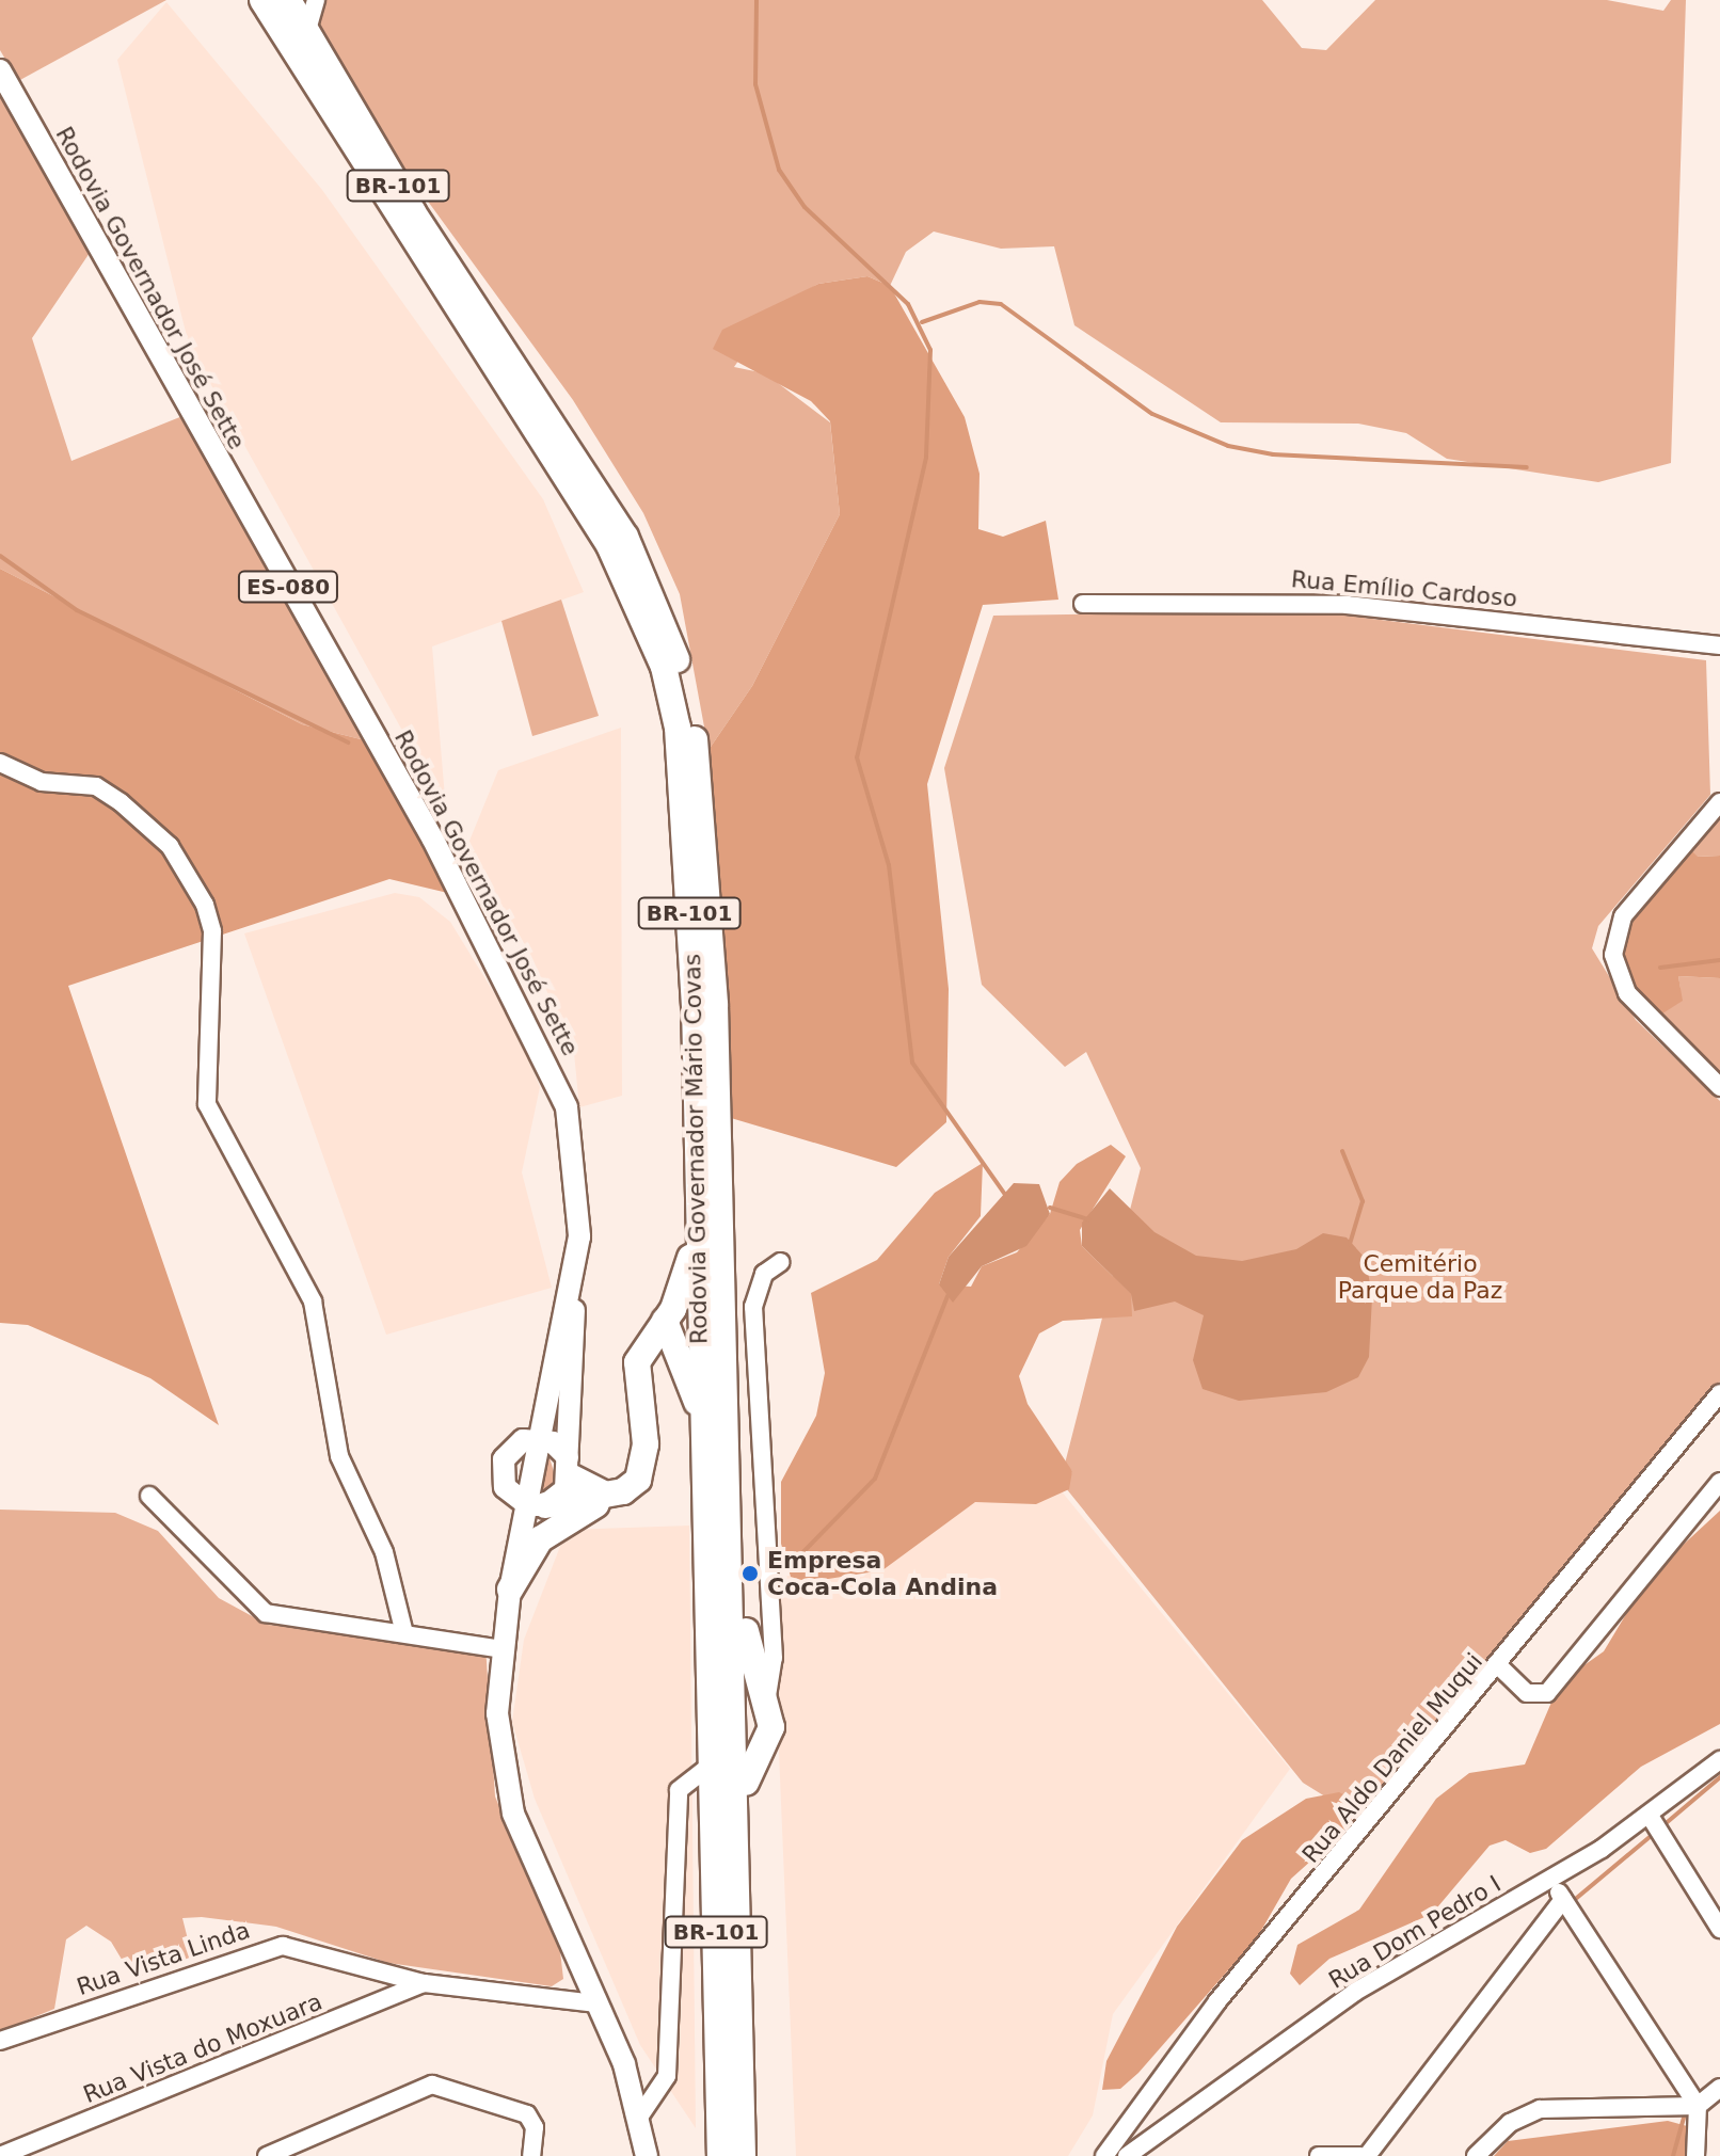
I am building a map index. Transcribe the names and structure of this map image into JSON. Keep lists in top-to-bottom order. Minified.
{"streets":{"highway":["BR-101","Rodovia Governador Mário Covas"],"main road":["Rodovia Governador José Sette","ES-080"],"street":["Rua Emílio Cardoso","Rua Aldo Daniel Muqui","Rua Dom Pedro I","Rua Vista Linda","Rua Vista do Moxuara"]},"crossings":[["Rua Vista Linda","Rua Vista do Moxuara"]],"parks":["Cemitério Parque da Paz"],"places":["Empresa Coca-Cola Andina"]}
